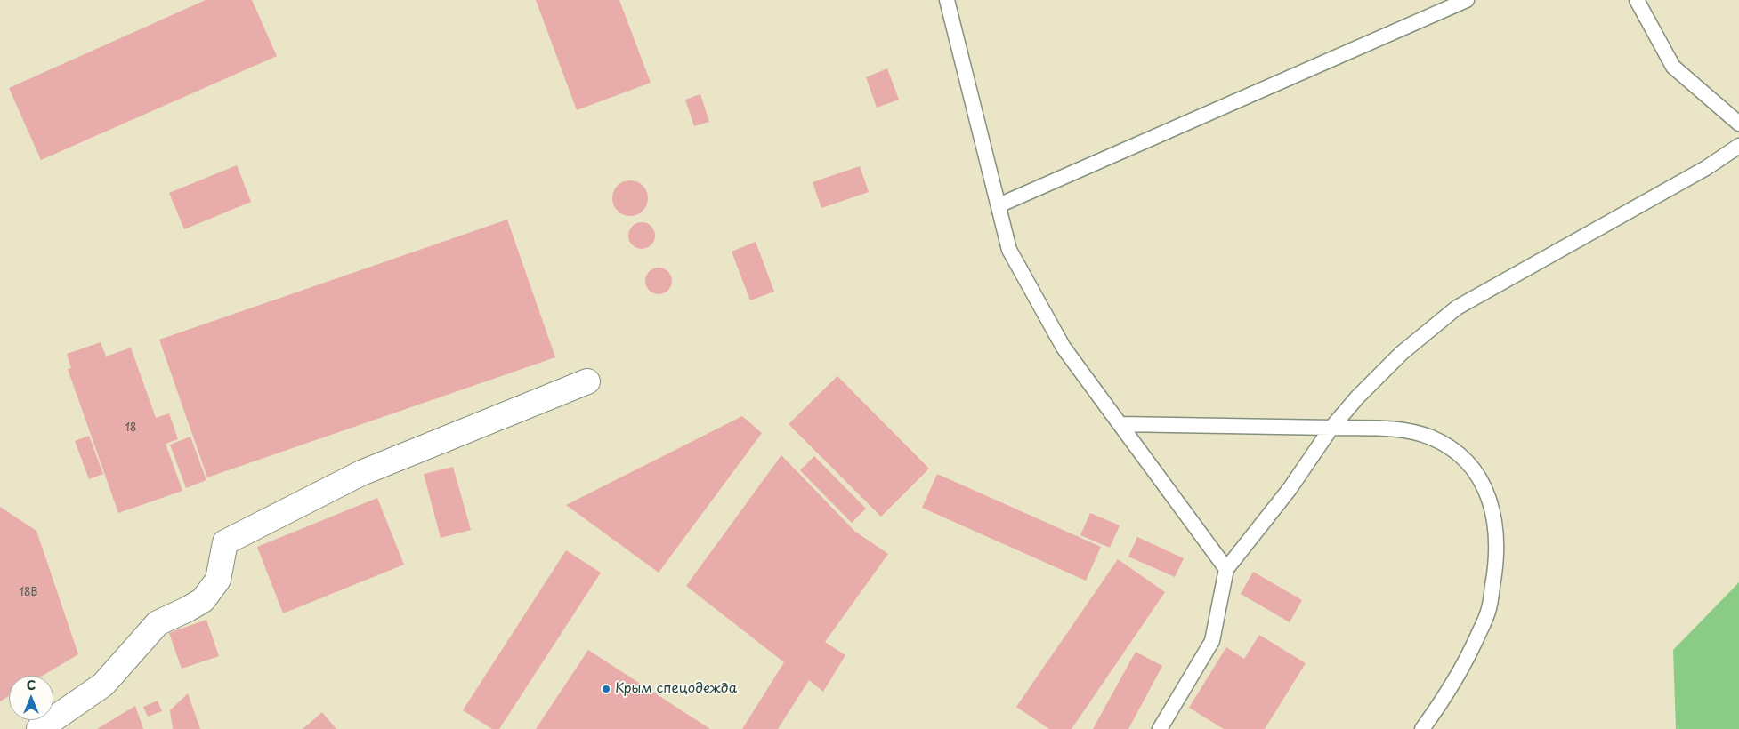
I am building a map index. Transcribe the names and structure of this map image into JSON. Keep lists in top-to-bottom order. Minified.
{"places":["Крым спецодежда"],"house_numbers":["18","18В"],"north":"top"}
